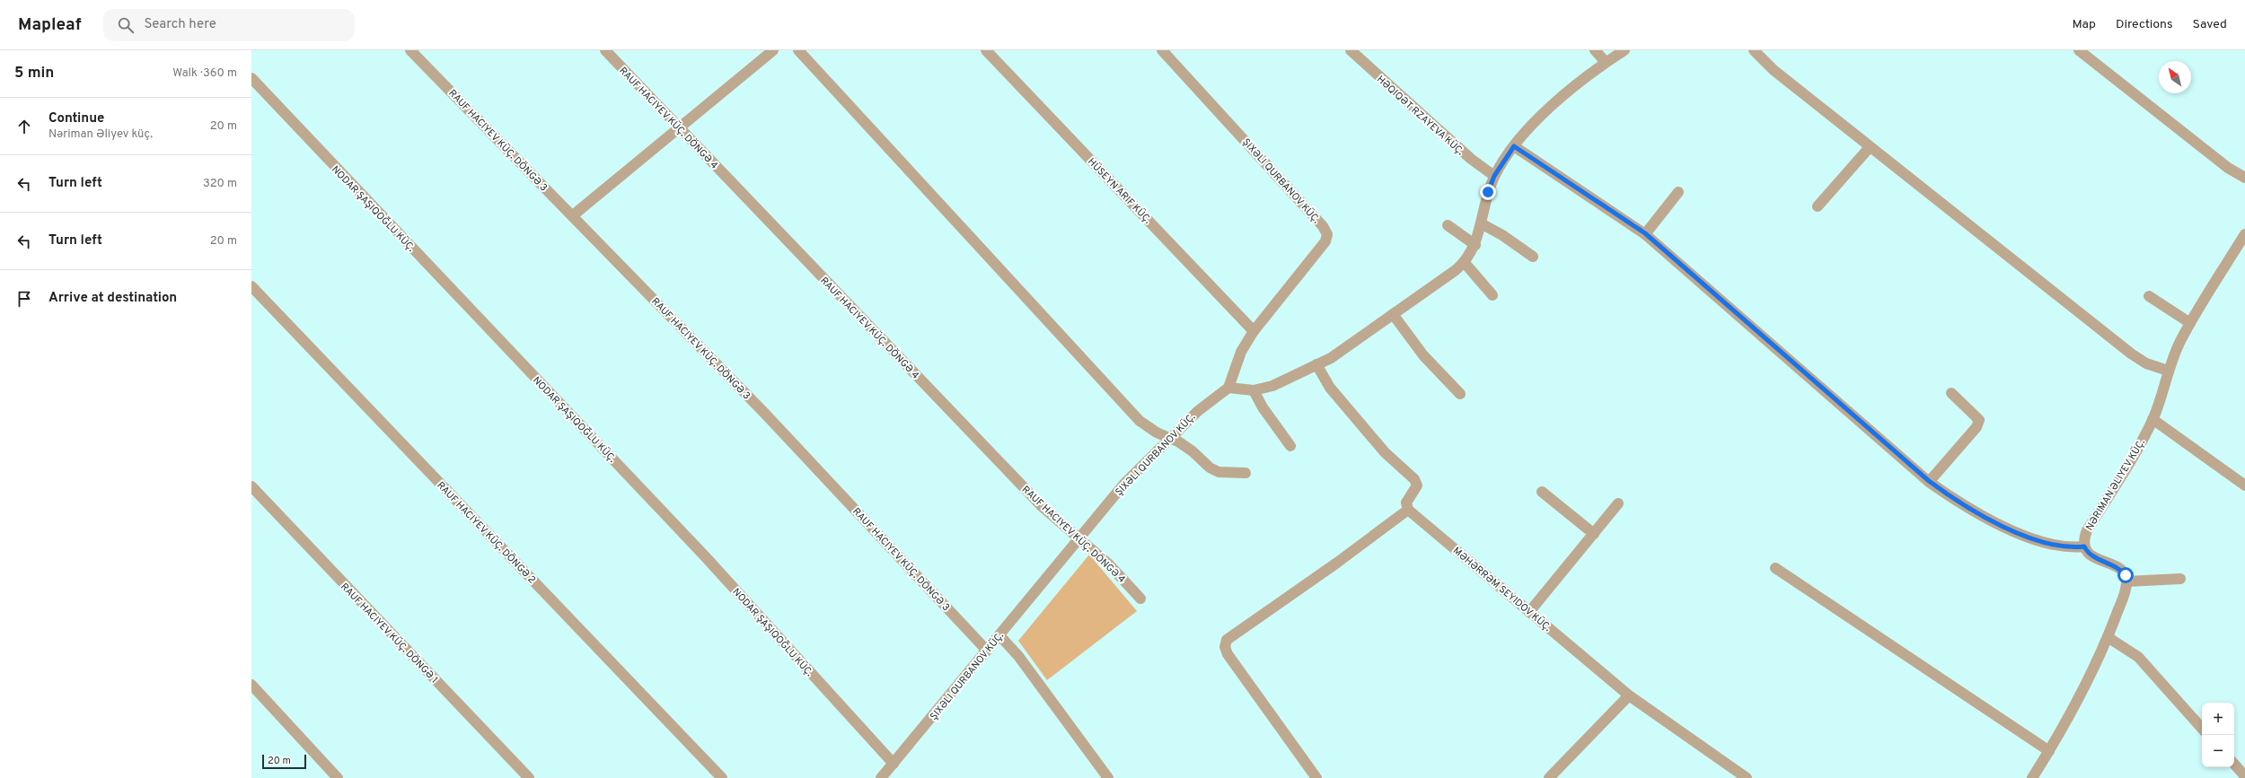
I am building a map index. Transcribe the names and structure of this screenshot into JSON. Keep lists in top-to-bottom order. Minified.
{"streets":{"street":["HƏQIQƏT RZAYEVA KÜÇ.","HÜSEYN ARIF KÜÇ.","NƏRIMAN ƏLIYEV KÜÇ.","MƏHƏRRƏM SEYIDOV KÜÇ."]},"scale_bar":"20 m","north":"top left","page":{"header":"Mapleaf","search":"Search here","nav":["Map","Directions","Saved"],"heading":["5 min","Walk · 360 m"],"list":[["Continue","Nəriman Əliyev küç.","20 m"],["Turn left","320 m"],["Turn left","20 m"],"Arrive at destination"],"map_buttons":["+","−"],"scale":"20 m"}}
